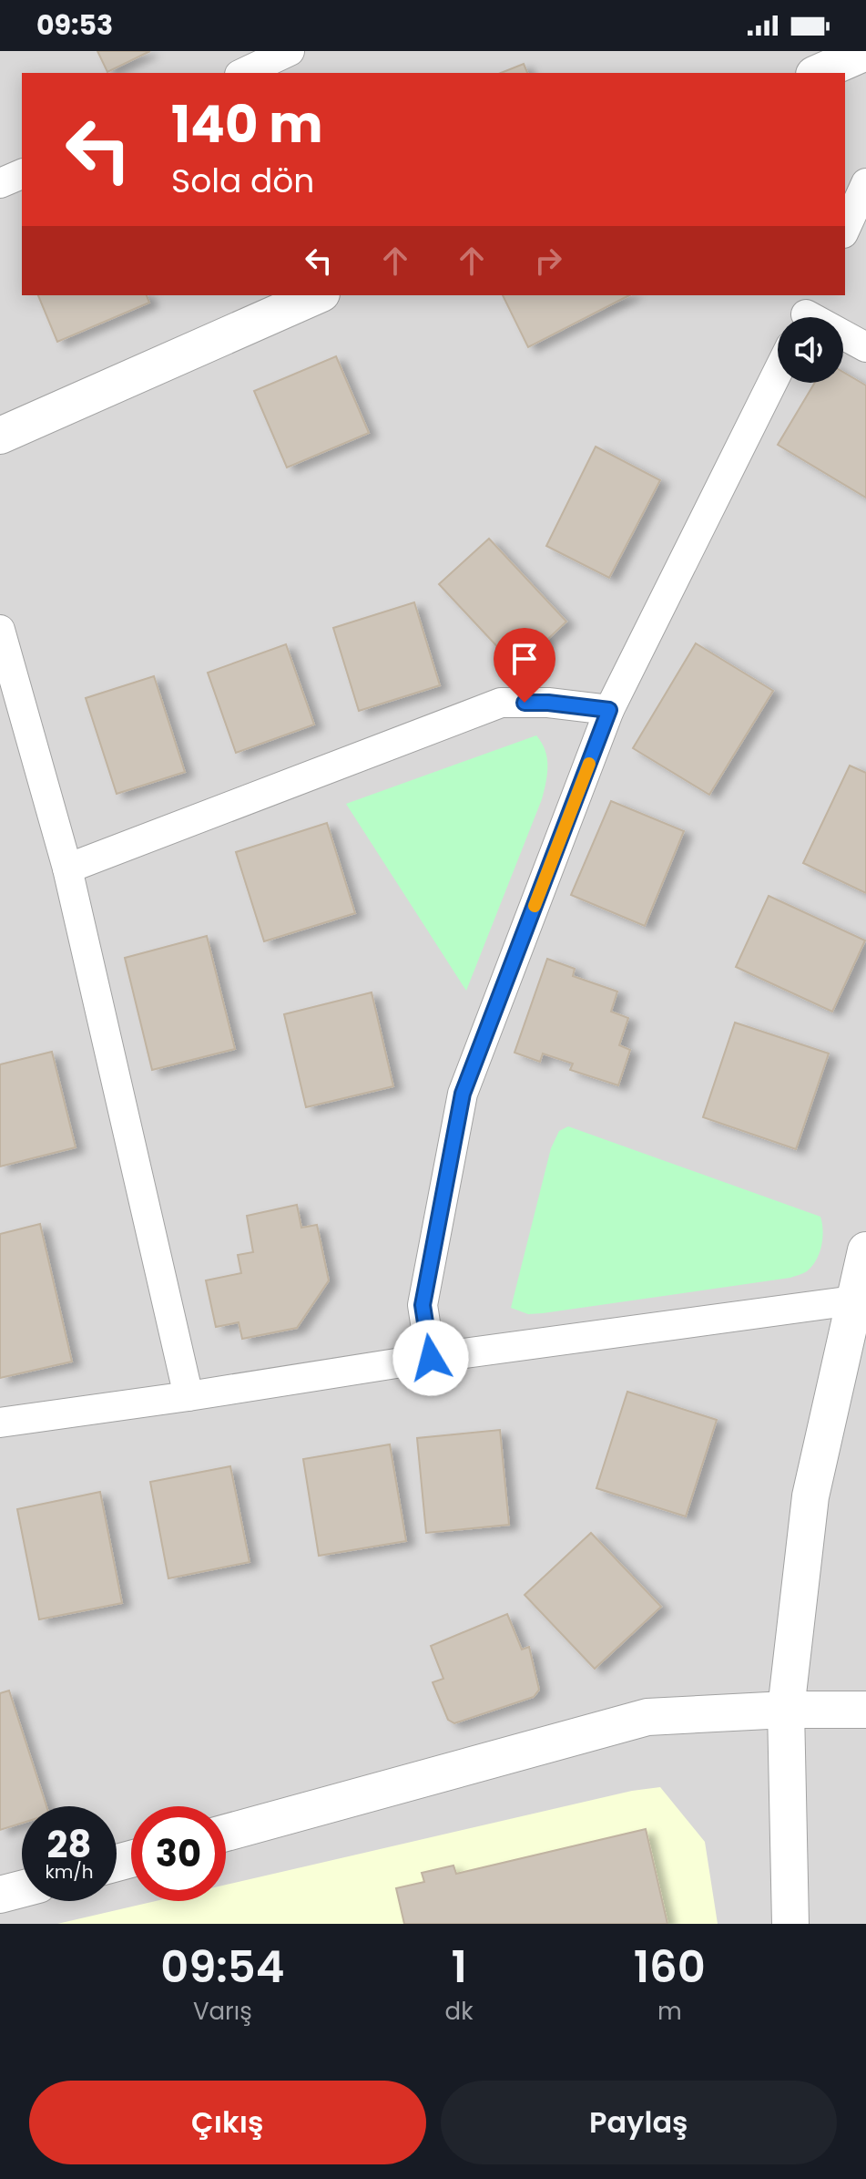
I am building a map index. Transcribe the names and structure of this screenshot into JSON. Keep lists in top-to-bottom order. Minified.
{"page":{"status":"09:53","turn":["140 m","Sola dön"],"speed":"28 km/h","limit":"30","eta":["09:54","Varış","1","dk","160","m"],"buttons":["Çıkış","Paylaş"]}}
